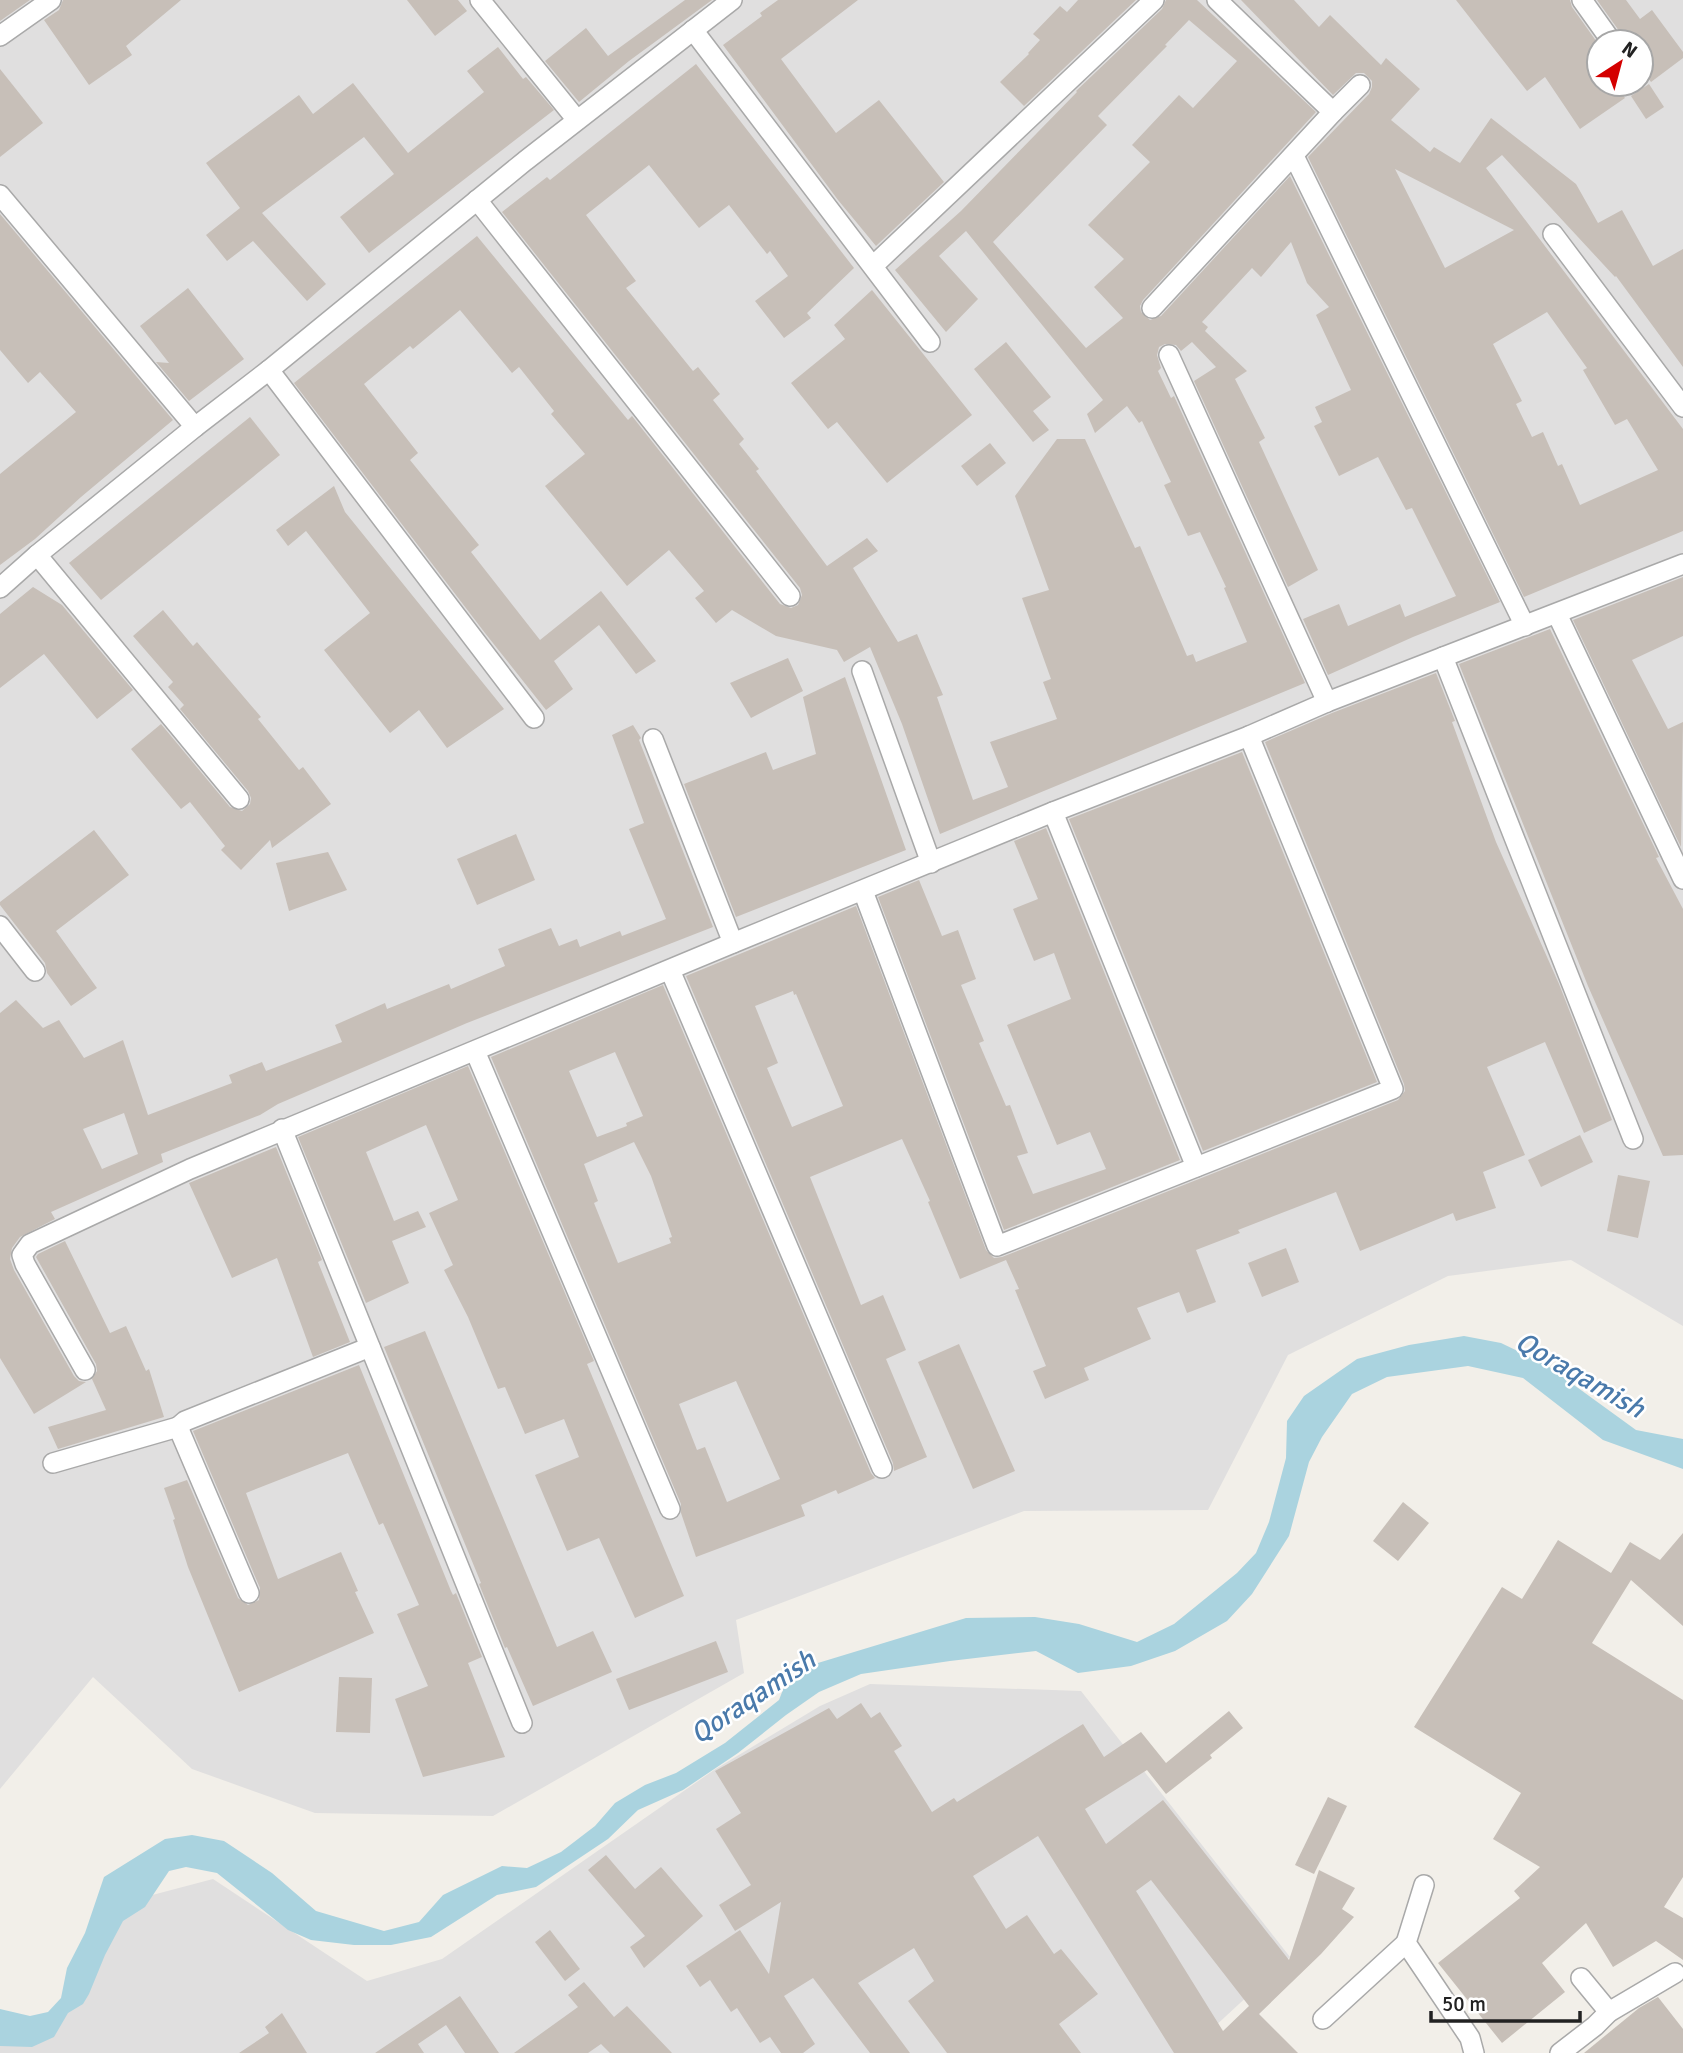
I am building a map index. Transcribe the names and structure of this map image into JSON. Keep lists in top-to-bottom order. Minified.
{"water":["Qoraqamish"],"scale_bar":"50 m","north":"top right"}
